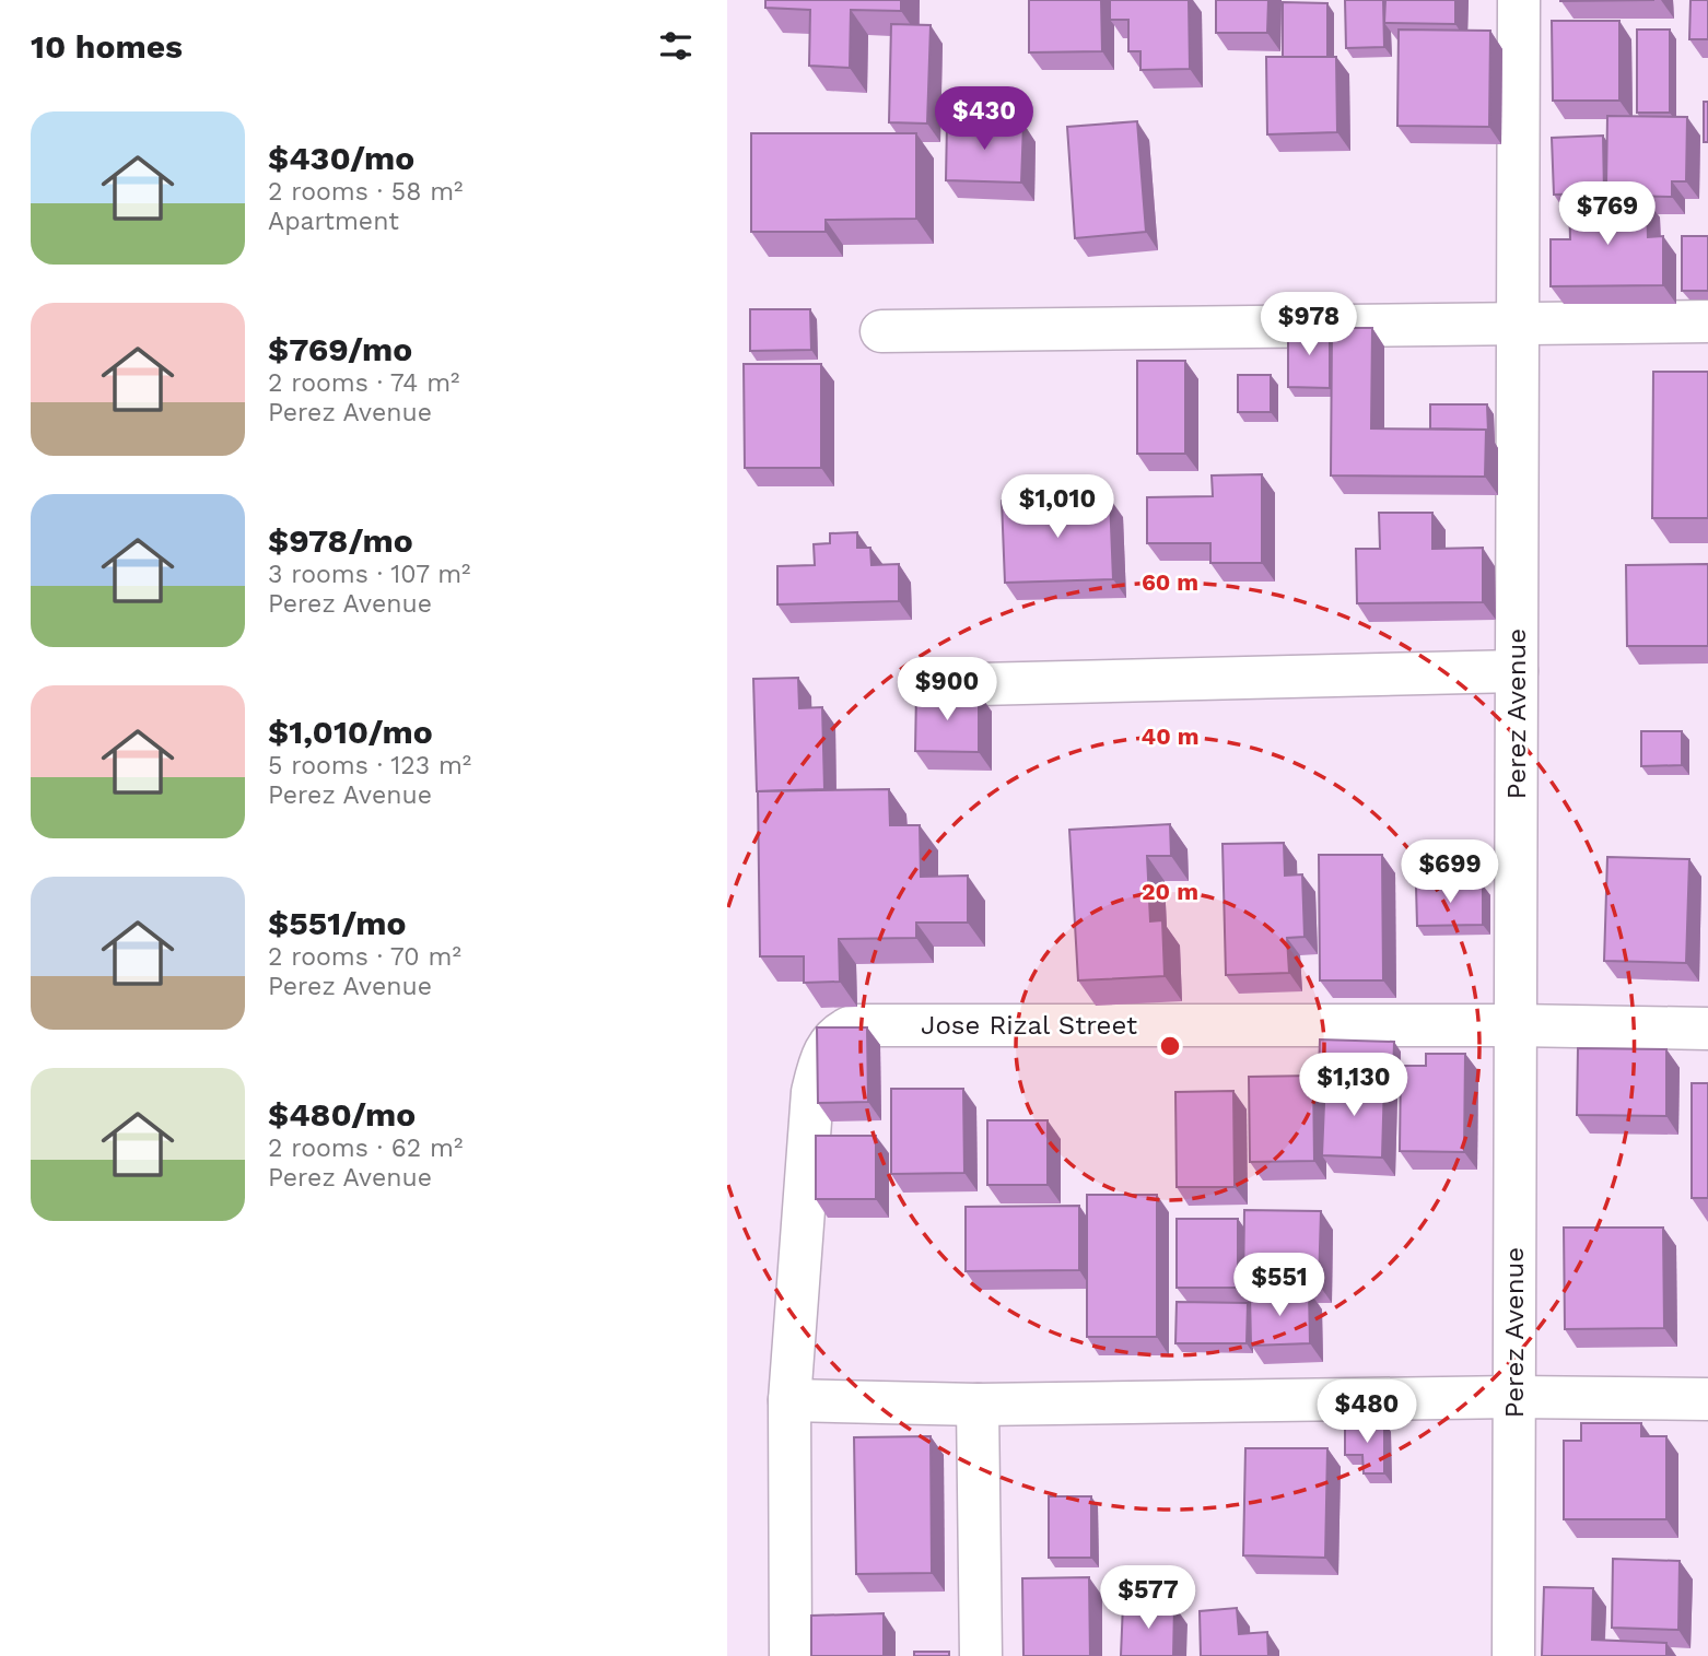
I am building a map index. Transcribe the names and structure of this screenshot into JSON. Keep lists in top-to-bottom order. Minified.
{"streets":{"street":["Perez Avenue","Jose Rizal Street"]},"crossings":[["Perez Avenue","Jose Rizal Street"]],"page":{"heading":"10 homes","price":["$430","$769","$978","$1,010","$900","$699","$1,130","$551","$480","$577"],"list":[{"name":"$430/mo","note":"2 rooms · 58 m² · Apartment"},{"name":"$769/mo","note":"2 rooms · 74 m² · Perez Avenue"},{"name":"$978/mo","note":"3 rooms · 107 m² · Perez Avenue"},{"name":"$1,010/mo","note":"5 rooms · 123 m² · Perez Avenue"},{"name":"$551/mo","note":"2 rooms · 70 m² · Perez Avenue"},{"name":"$480/mo","note":"2 rooms · 62 m² · Perez Avenue"}]},"rings":["60 m","40 m","20 m"]}
